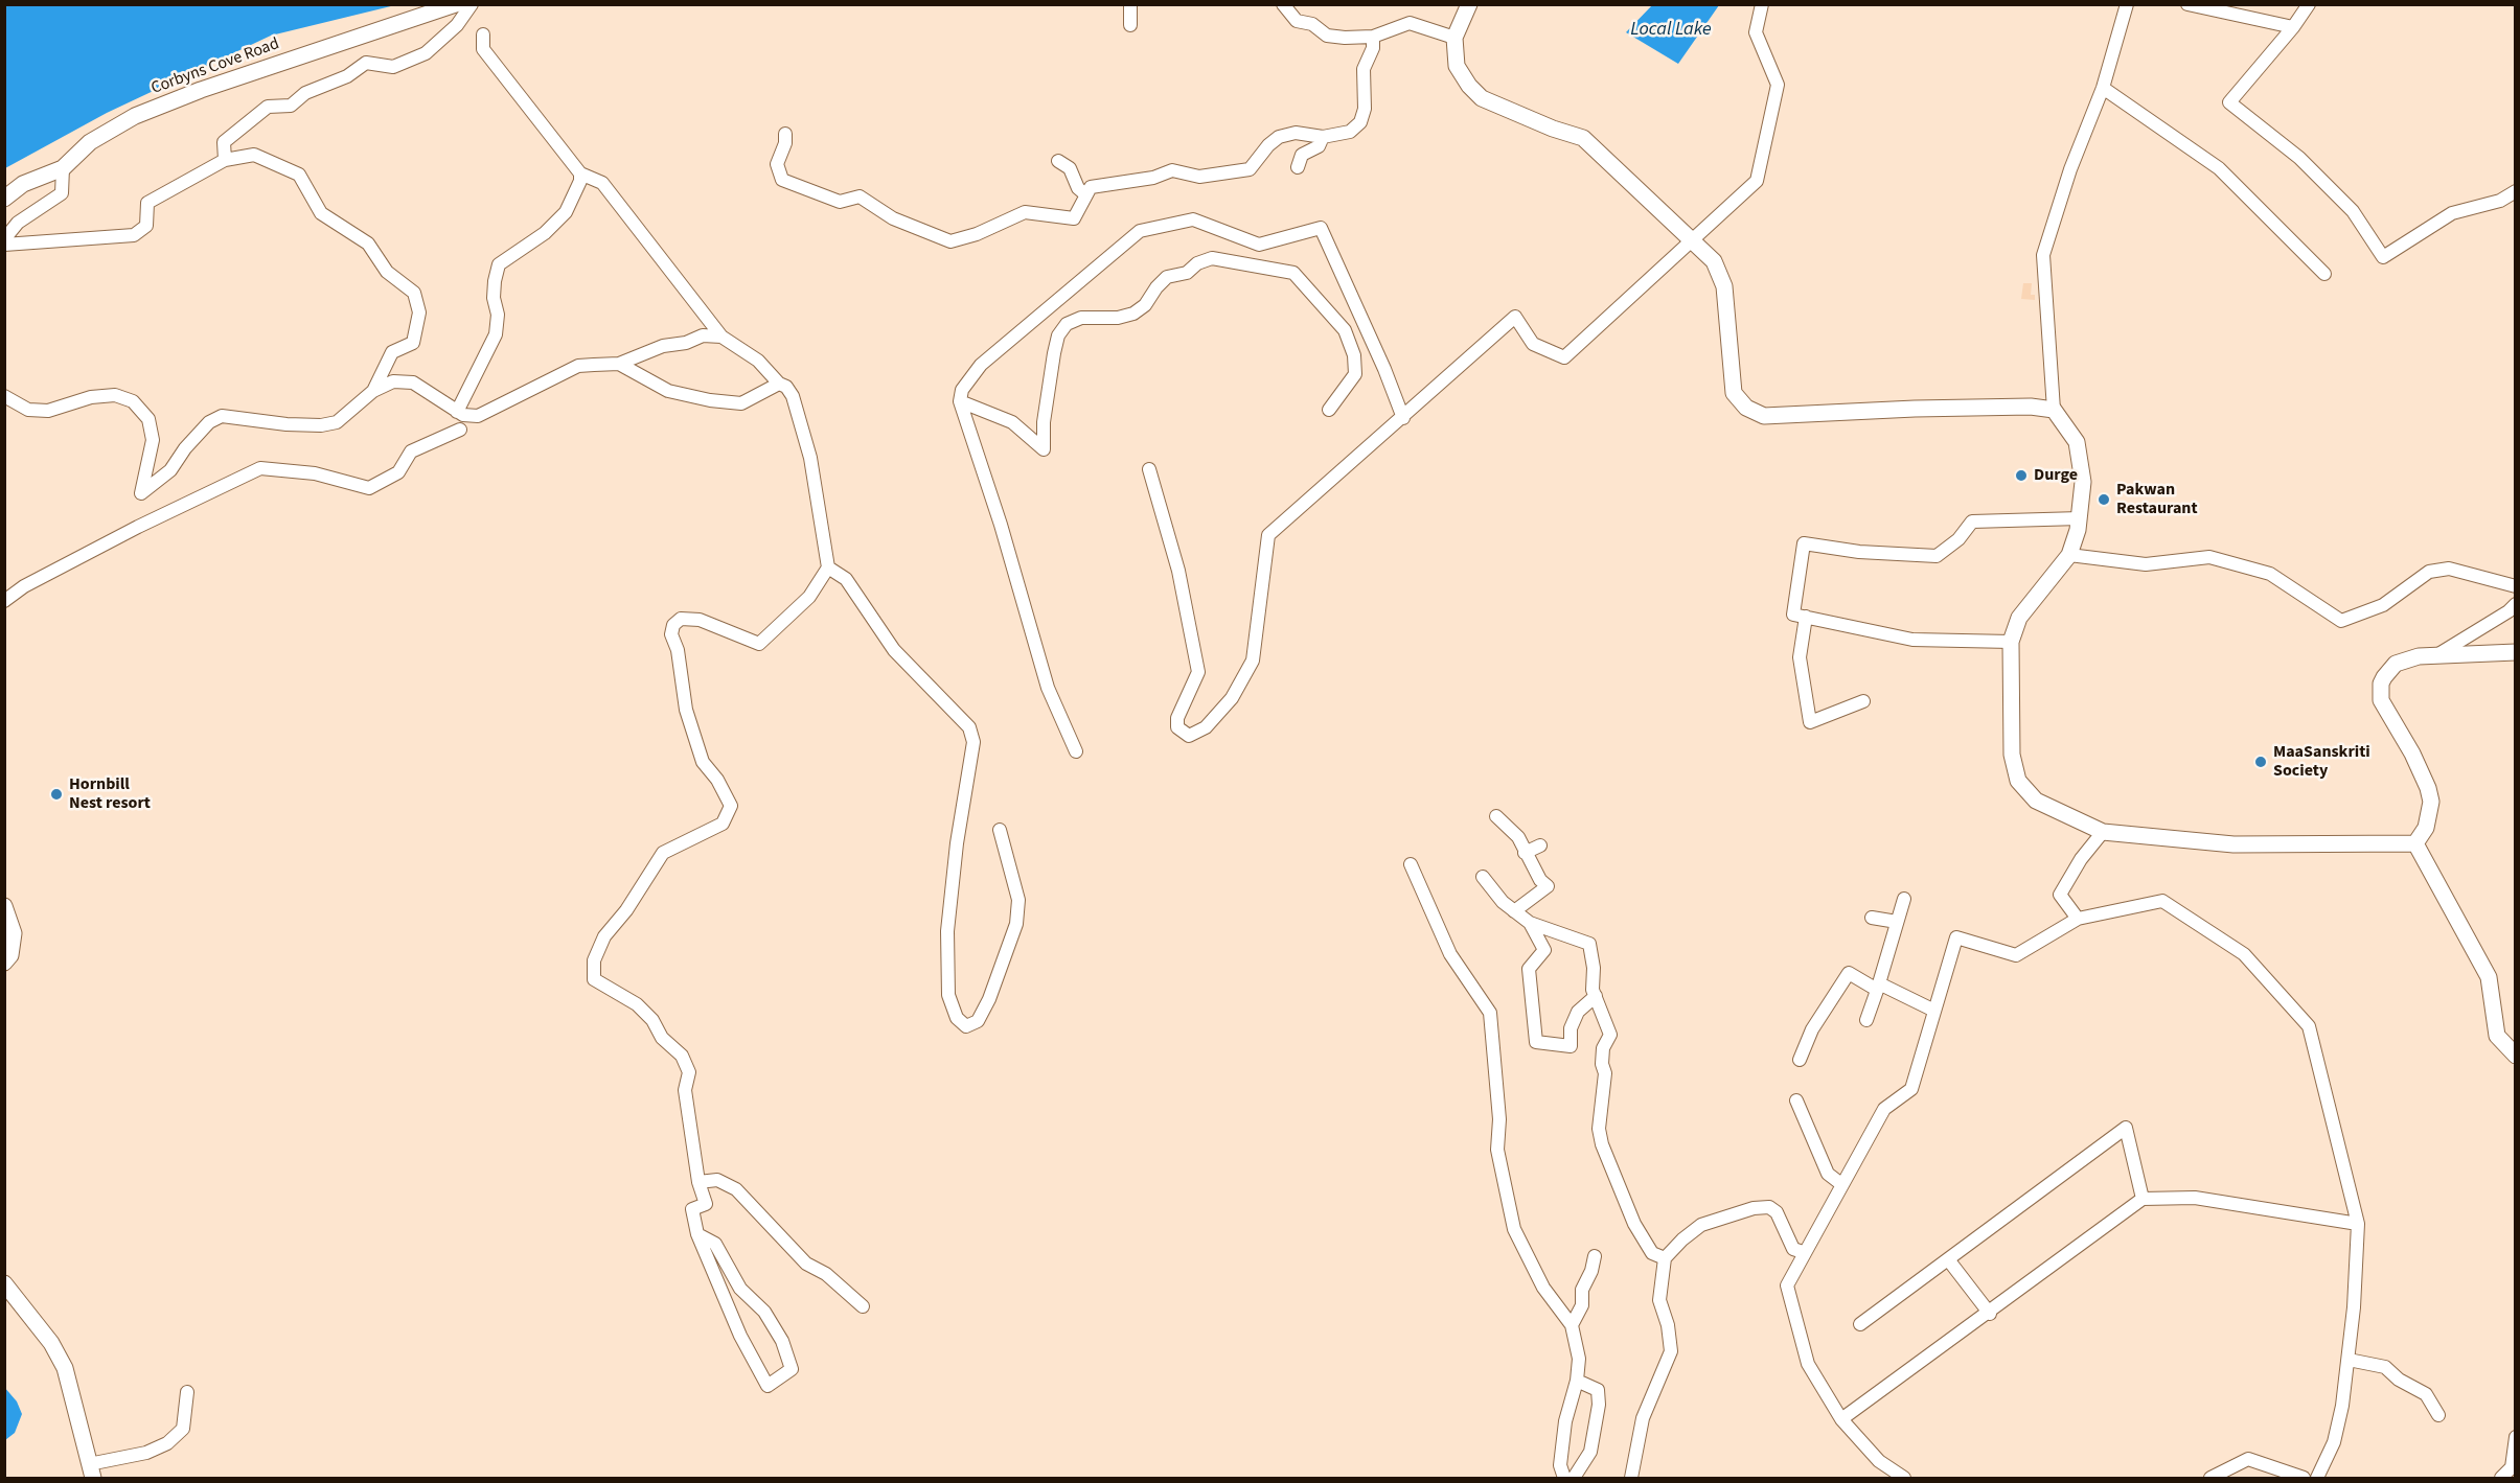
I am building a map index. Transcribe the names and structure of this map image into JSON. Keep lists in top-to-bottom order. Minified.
{"streets":{"main road":["Corbyns Cove Road"]},"water":["Local Lake"],"places":["Durge","Pakwan Restaurant","MaaSanskriti Society","Hornbill Nest resort"]}
